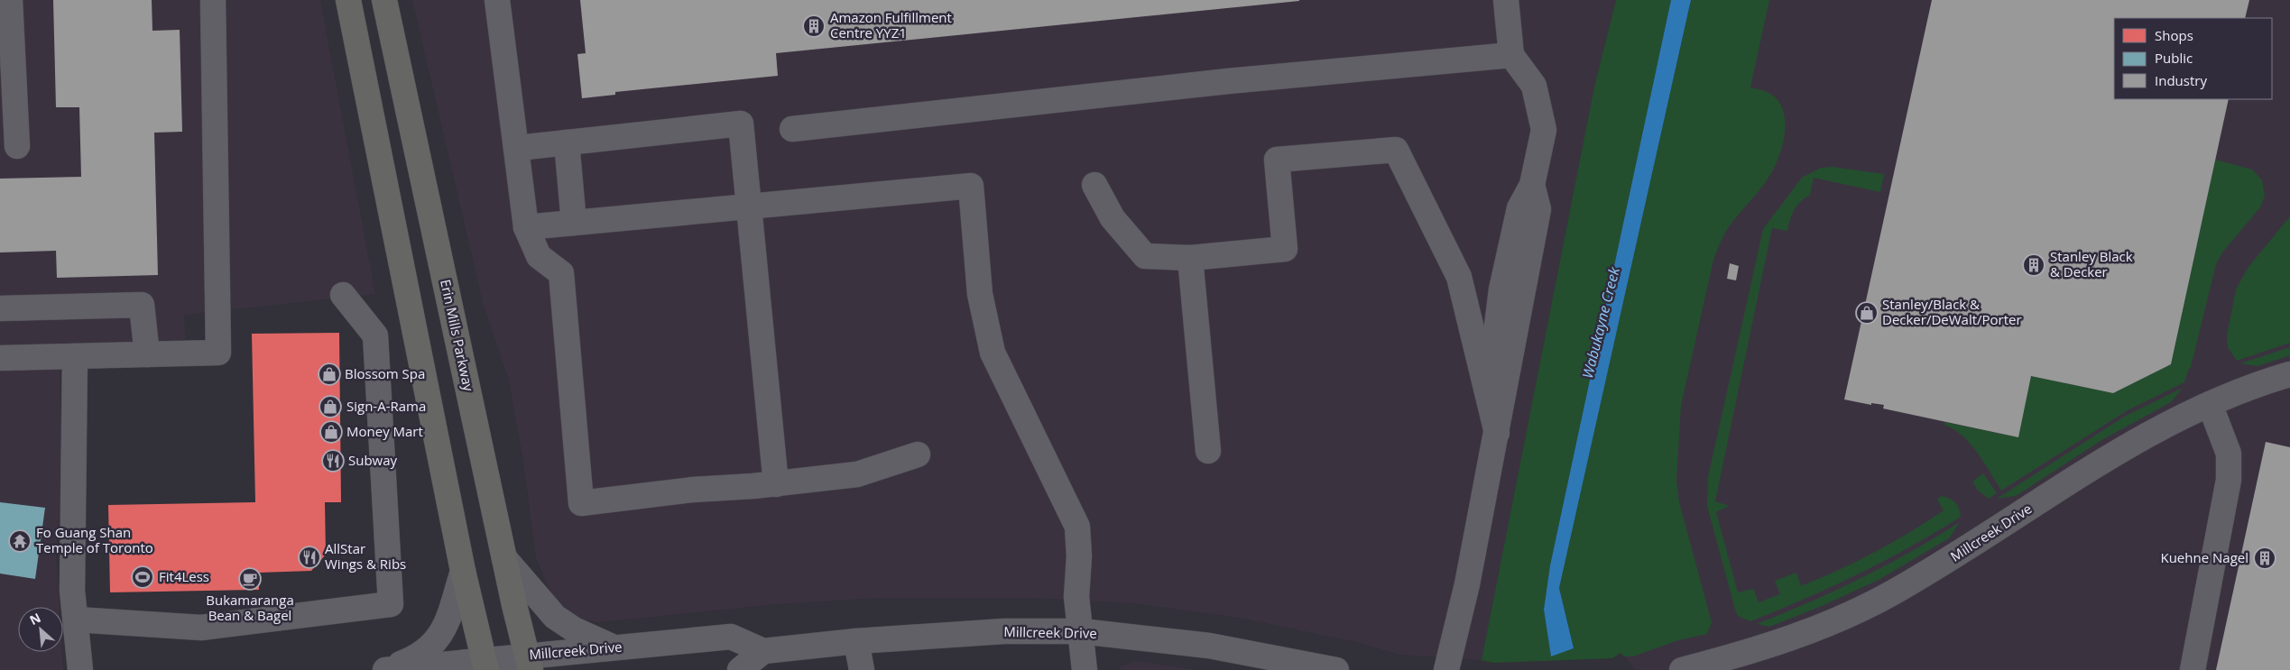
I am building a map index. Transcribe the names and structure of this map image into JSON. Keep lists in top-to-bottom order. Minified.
{"streets":{"main road":["Erin Mills Parkway"],"street":["Millcreek Drive"]},"crossings":[["Erin Mills Parkway","Millcreek Drive"]],"water":["Wabukayne Creek"],"places":{"building":["Amazon Fulfillment Centre YYZ1","Stanley Black & Decker","Kuehne Nagel"],"shop":["Stanley/Black & Decker/DeWalt/Porter","Blossom Spa","Sign-A-Rama","Money Mart"],"restaurant":["Subway","AllStar Wings & Ribs"],"temple":["Fo Guang Shan Temple of Toronto"],"sports":["Fit4Less"],"cafe":["Bukamaranga Bean & Bagel"]},"legend":["Shops","Public","Industry"],"north":"top left"}
